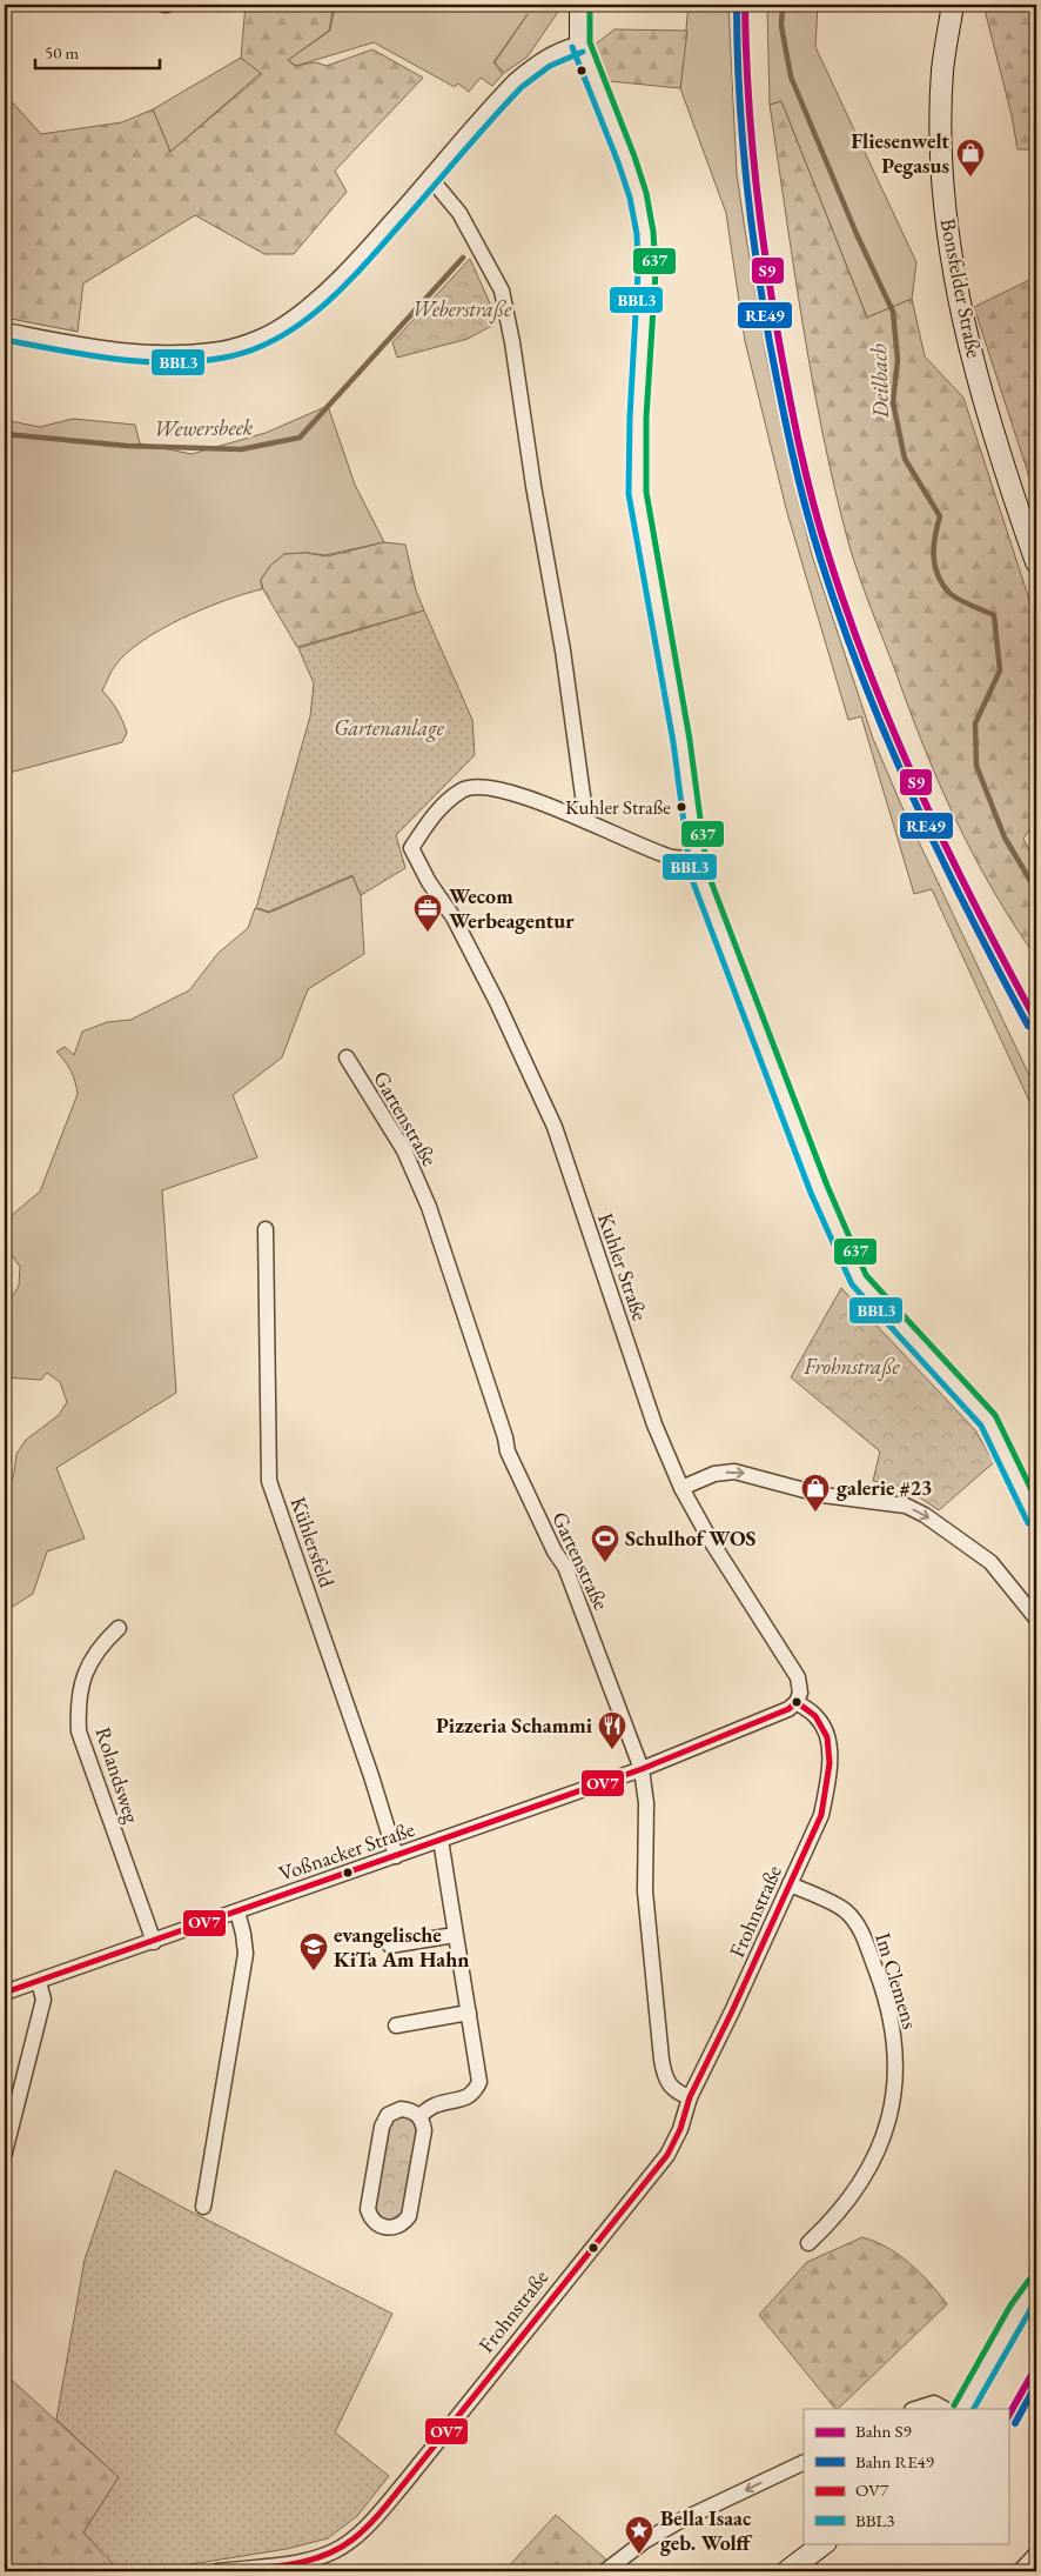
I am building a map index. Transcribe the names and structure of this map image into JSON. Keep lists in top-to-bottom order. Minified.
{"streets":{"street":["Bonsfelder Straße","Gartenstraße","Kuhler Straße","Kühlersfeld","Rolandsweg","Voßnacker Straße","Frohnstraße","Im Clemens"]},"crossings":[["Gartenstraße","Voßnacker Straße"],["Gartenstraße","Frohnstraße"],["Kühlersfeld","Voßnacker Straße"],["Rolandsweg","Voßnacker Straße"],["Voßnacker Straße","Frohnstraße"],["Frohnstraße","Im Clemens"]],"water":["Deilbach","Wewersbeek"],"parks":["Weberstraße","Gartenanlage","Frohnstraße"],"places":{"shop":["Fliesenwelt Pegasus","galerie #23"],"other":["Kuhler Straße"],"office":["Wecom Werbeagentur"],"sports":["Schulhof WOS"],"restaurant":["Pizzeria Schammi"],"school or university":["evangelische KiTa Am Hahn"],"place":["Bella Isaac geb. Wolff"]},"lines":["rail line S9","rail line RE49","transit line 637","transit line BBL3","transit line OV7"],"legend":["Bahn S9","Bahn RE49","OV7","BBL3"],"scale_bar":"50 m"}
